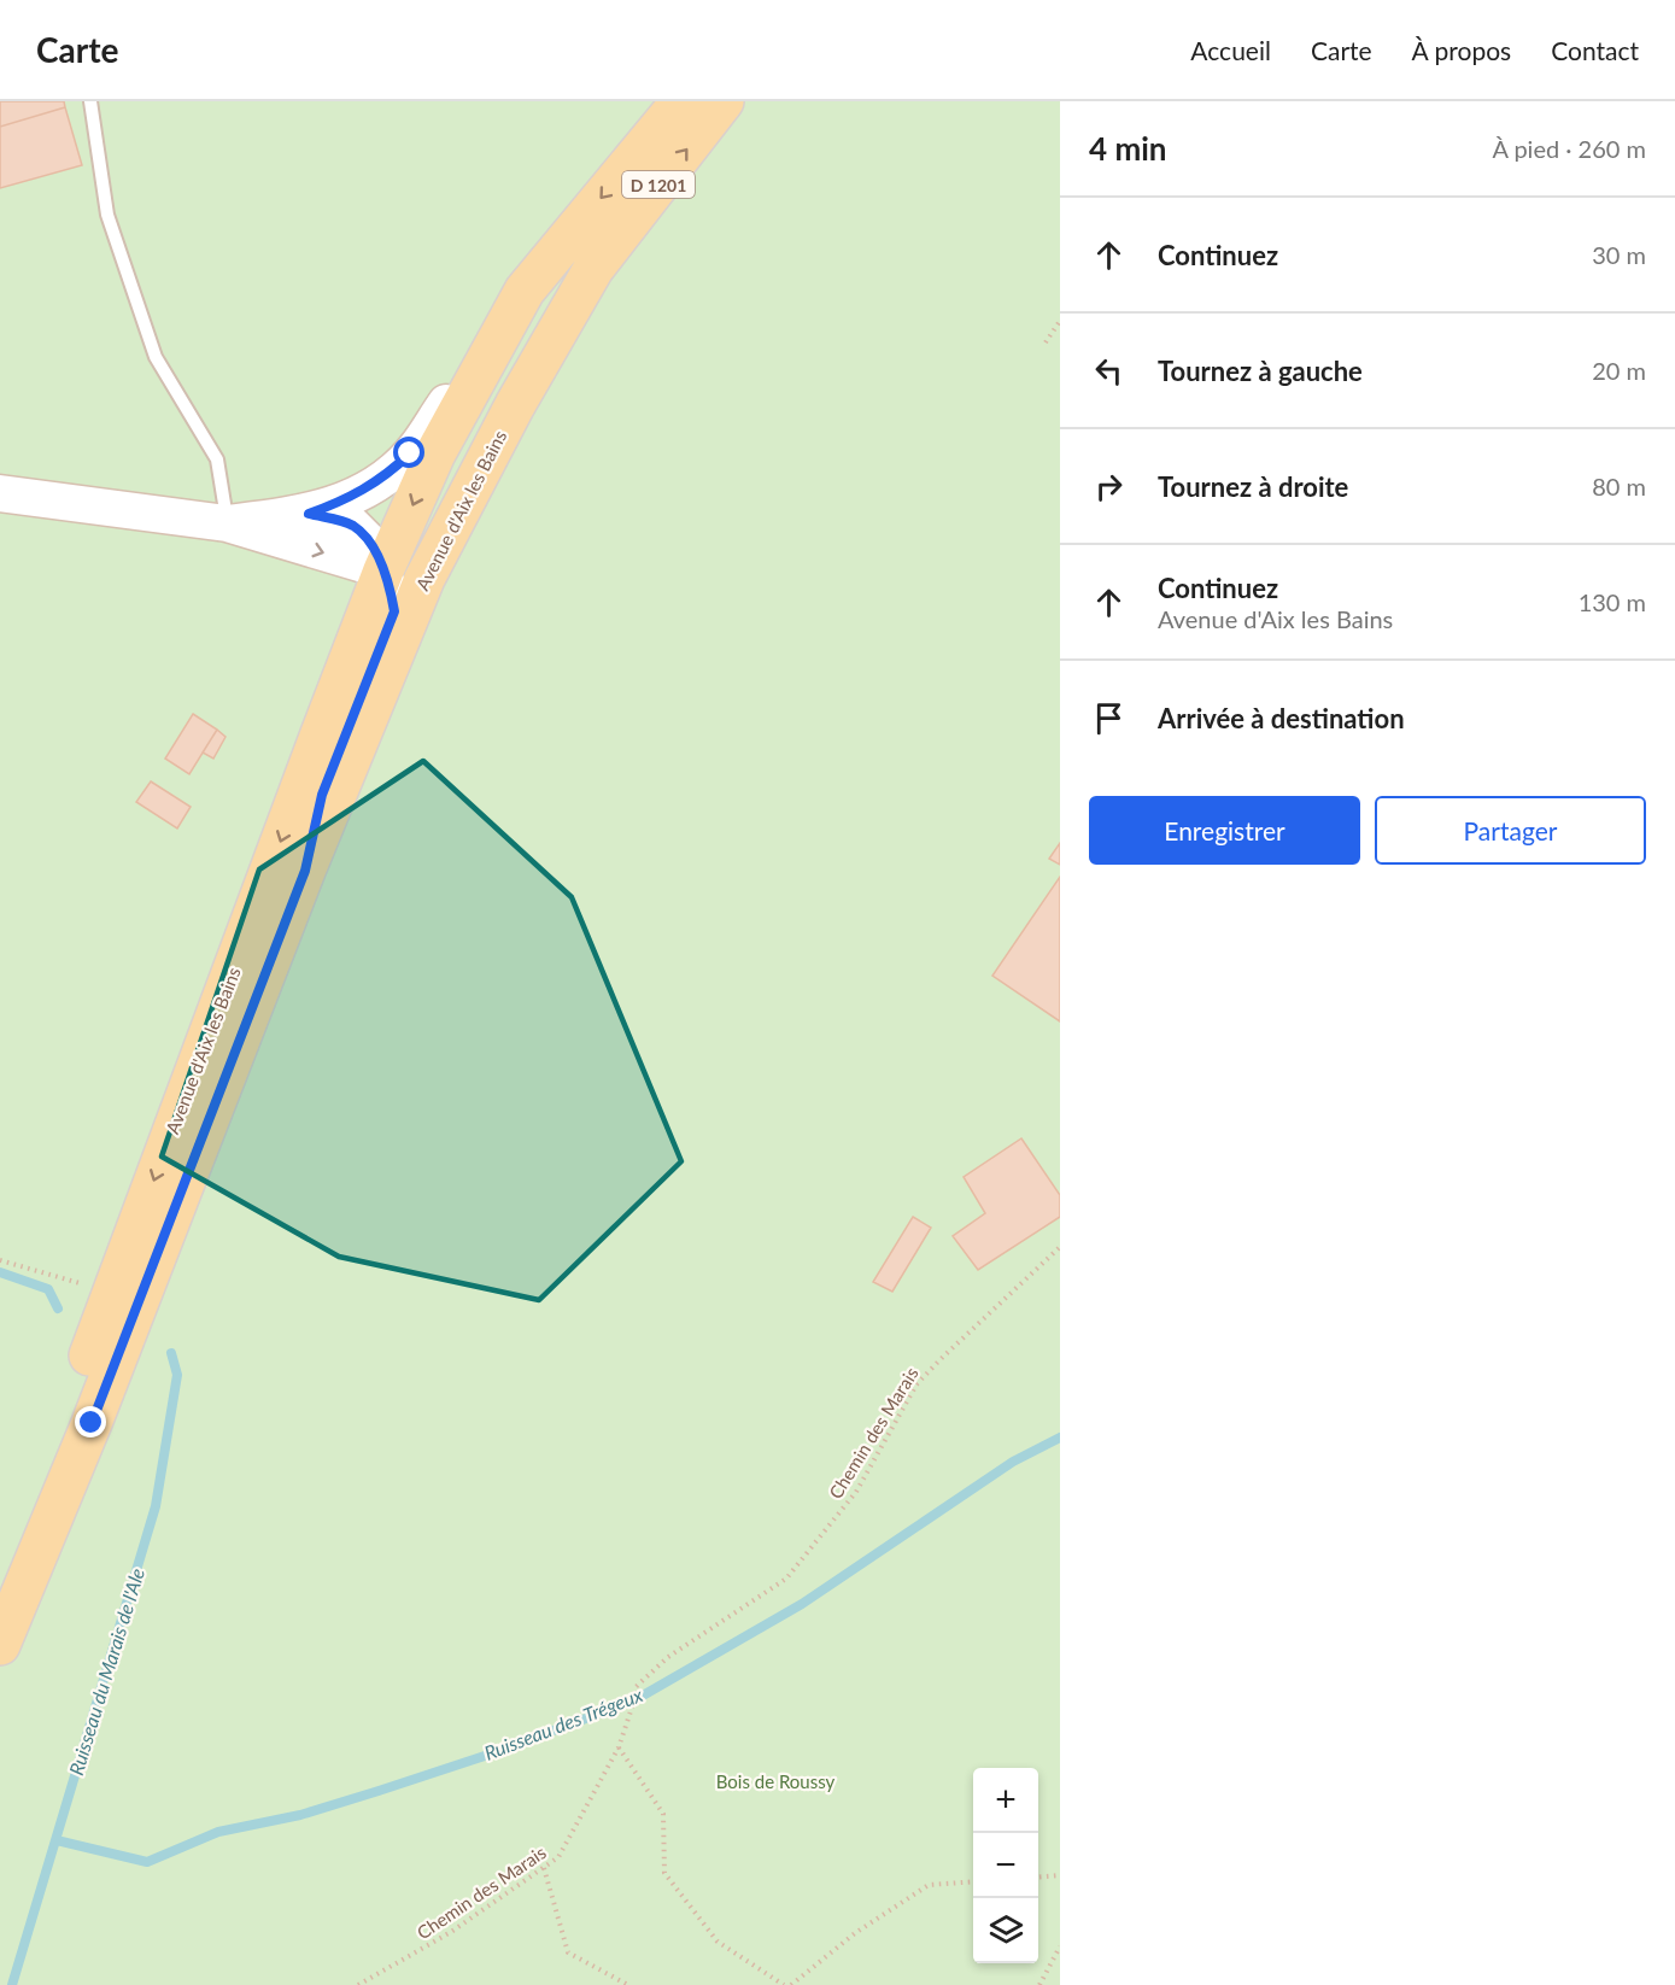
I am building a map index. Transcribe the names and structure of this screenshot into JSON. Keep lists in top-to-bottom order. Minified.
{"streets":{"main road":["D 1201","Avenue d'Aix les Bains"],"path":["Chemin des Marais"]},"water":["Ruisseau du Marais de l'Ale","Ruisseau des Trégeux"],"parks":["Bois de Roussy"],"page":{"header":"Carte","nav":["Accueil","Carte","À propos","Contact"],"heading":["4 min","À pied · 260 m"],"list":[["Continuez","30 m"],["Tournez à gauche","20 m"],["Tournez à droite","80 m"],["Continuez","Avenue d'Aix les Bains","130 m"],"Arrivée à destination"],"buttons":["Enregistrer","Partager"],"map_buttons":["+","−"]}}
